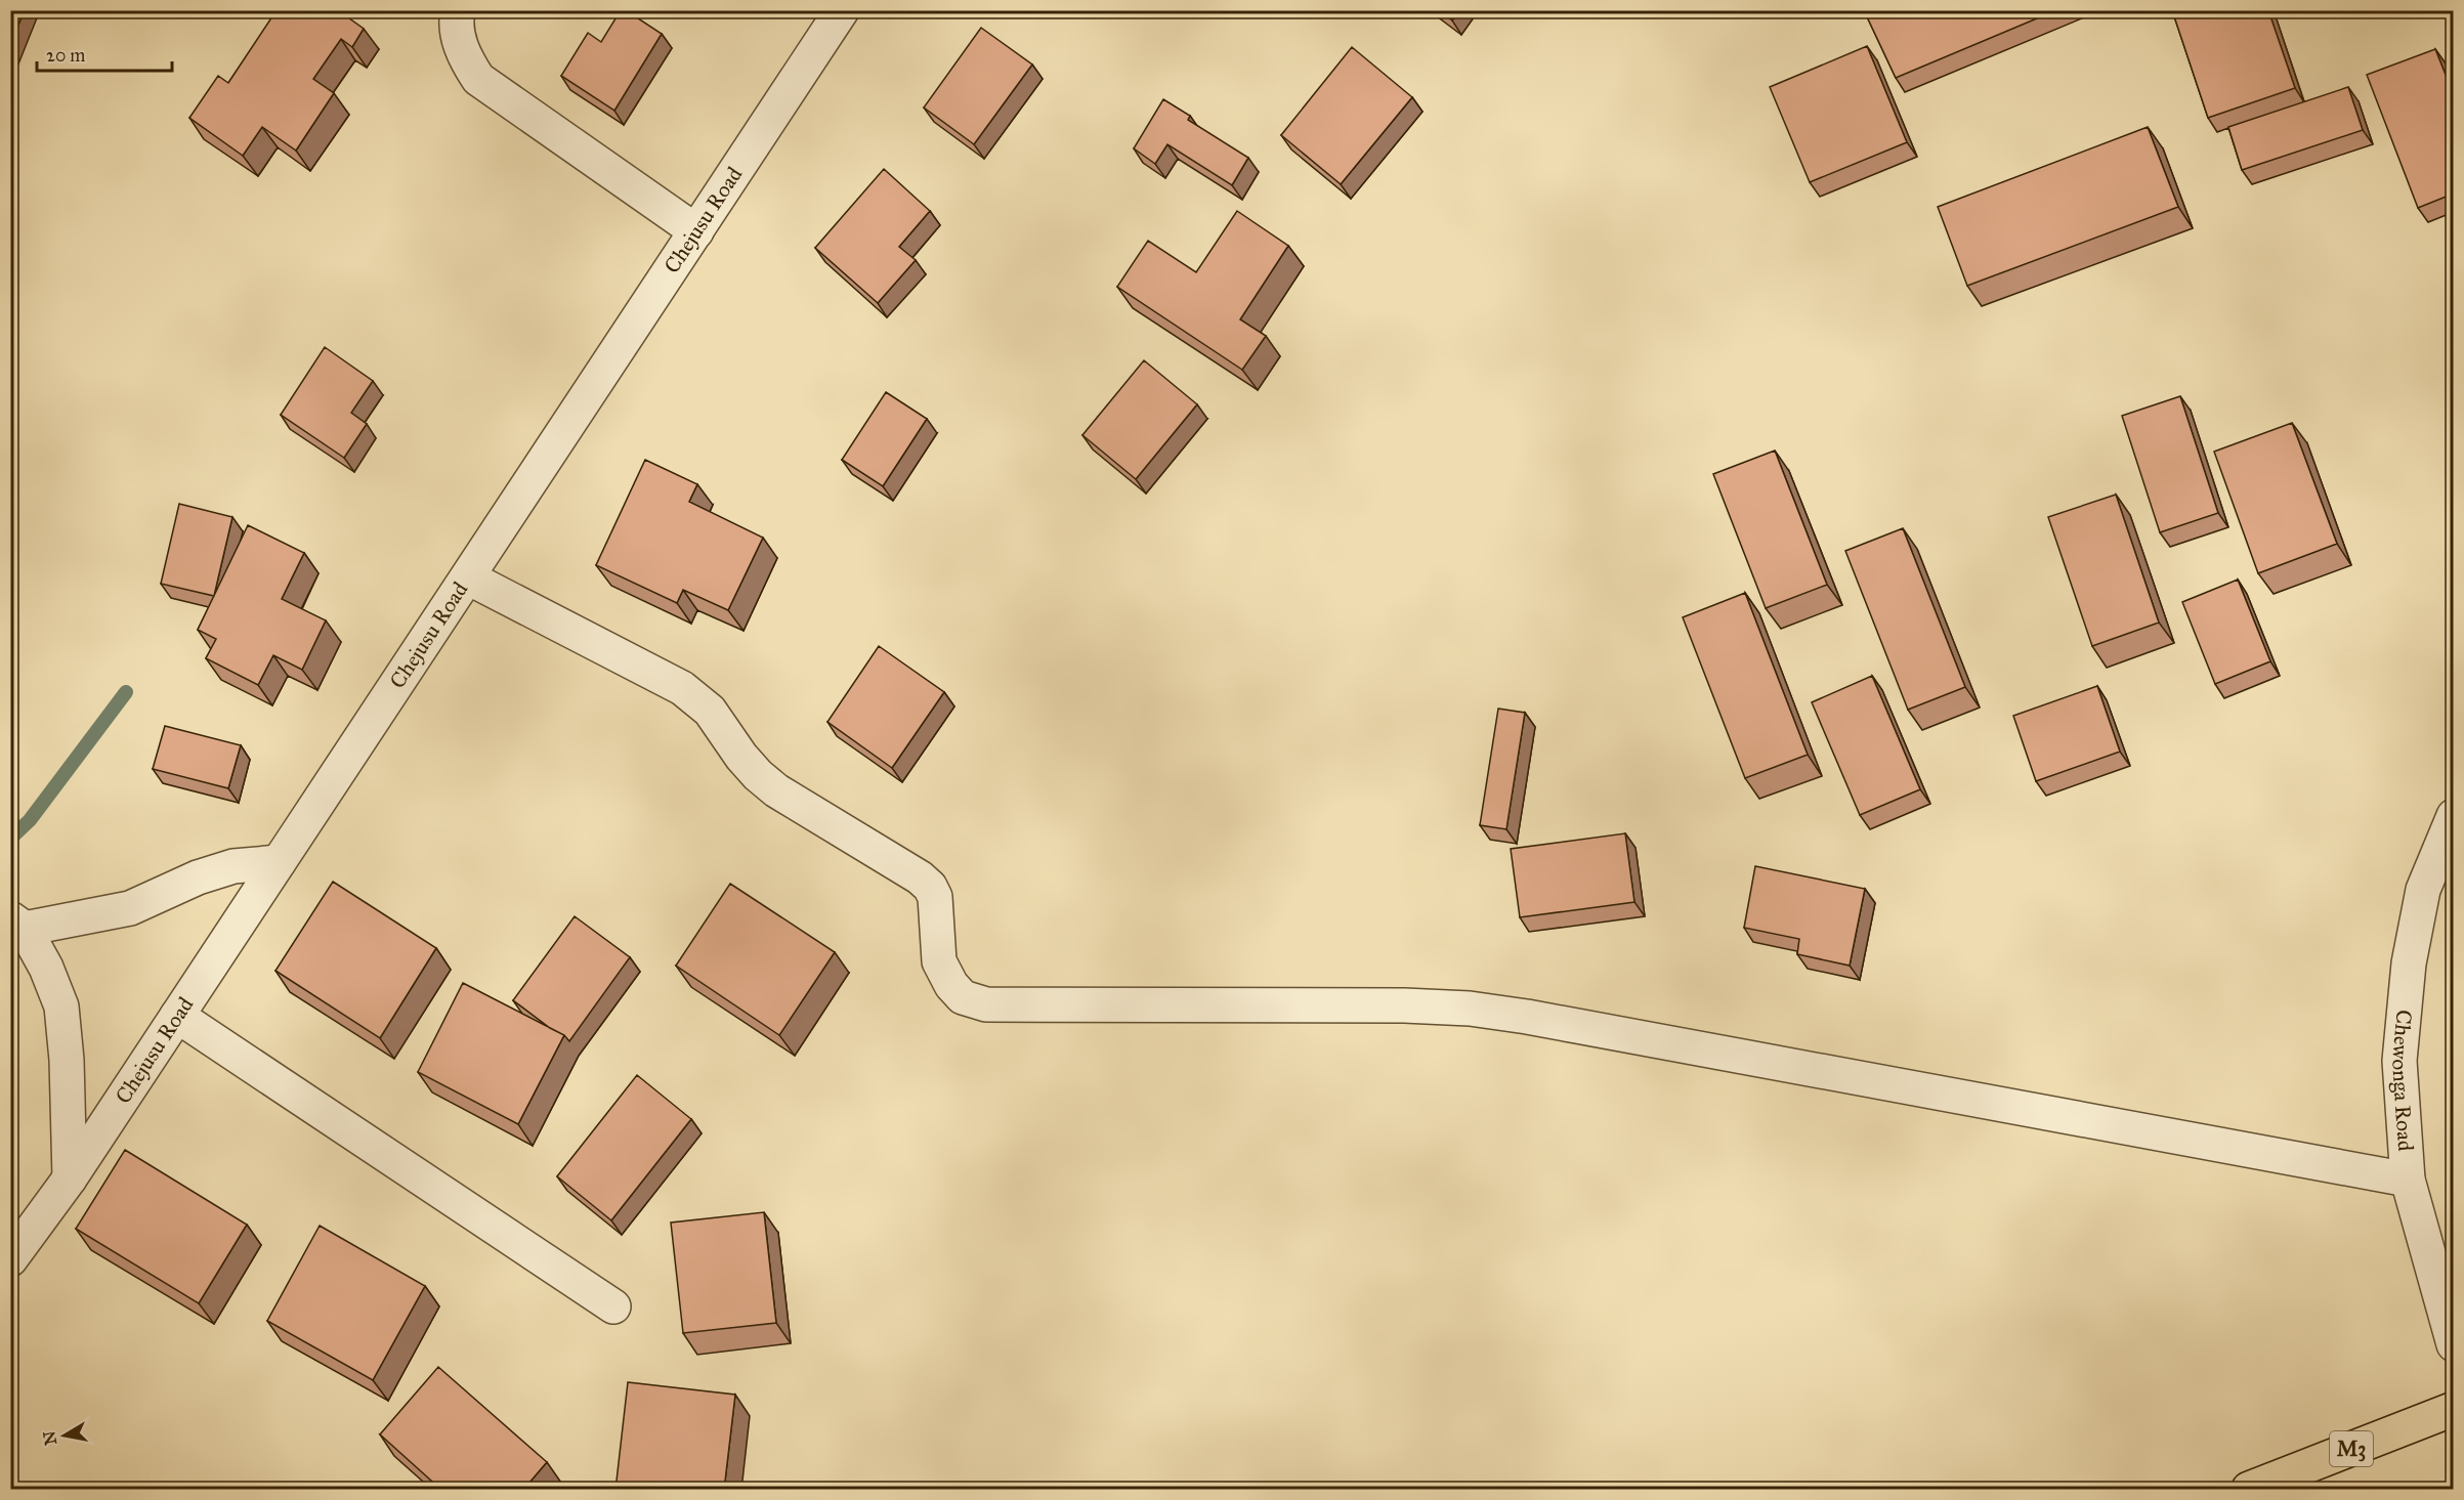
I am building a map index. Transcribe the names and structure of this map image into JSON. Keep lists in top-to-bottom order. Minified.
{"streets":{"highway":["M3"],"street":["Chejusu Road","Chewonga Road"]},"scale_bar":"20 m","north":"left"}
